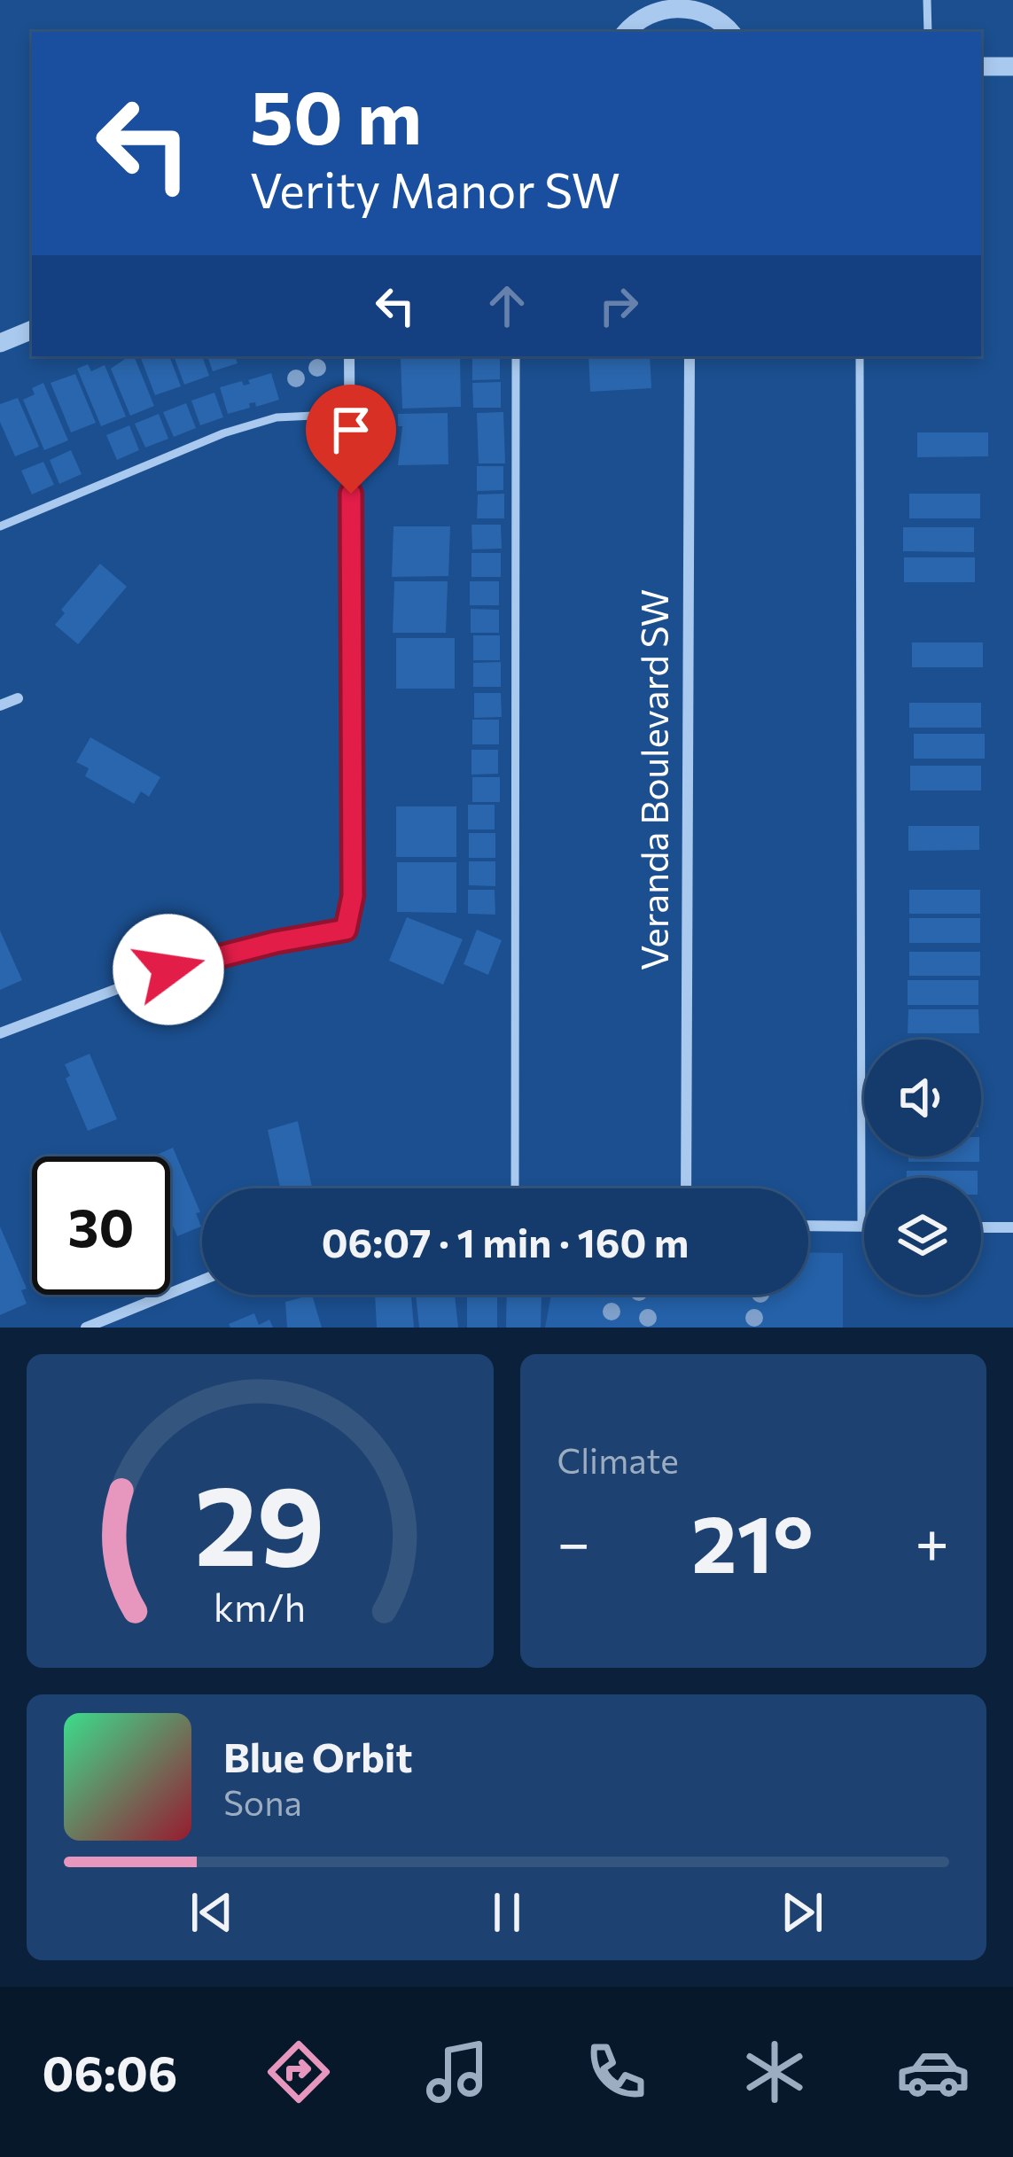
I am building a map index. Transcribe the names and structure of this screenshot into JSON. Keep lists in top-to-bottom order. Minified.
{"streets":{"street":["Veranda Boulevard SW"]},"page":{"turn":["50 m","Verity Manor SW"],"limit":"30","trip":"06:07 · 1 min · 160 m","tile":"Climate","heat":["−","21°","+"],"song":["Blue Orbit","Sona"],"tabs":"06:06","gauge":["29","km/h"]}}
